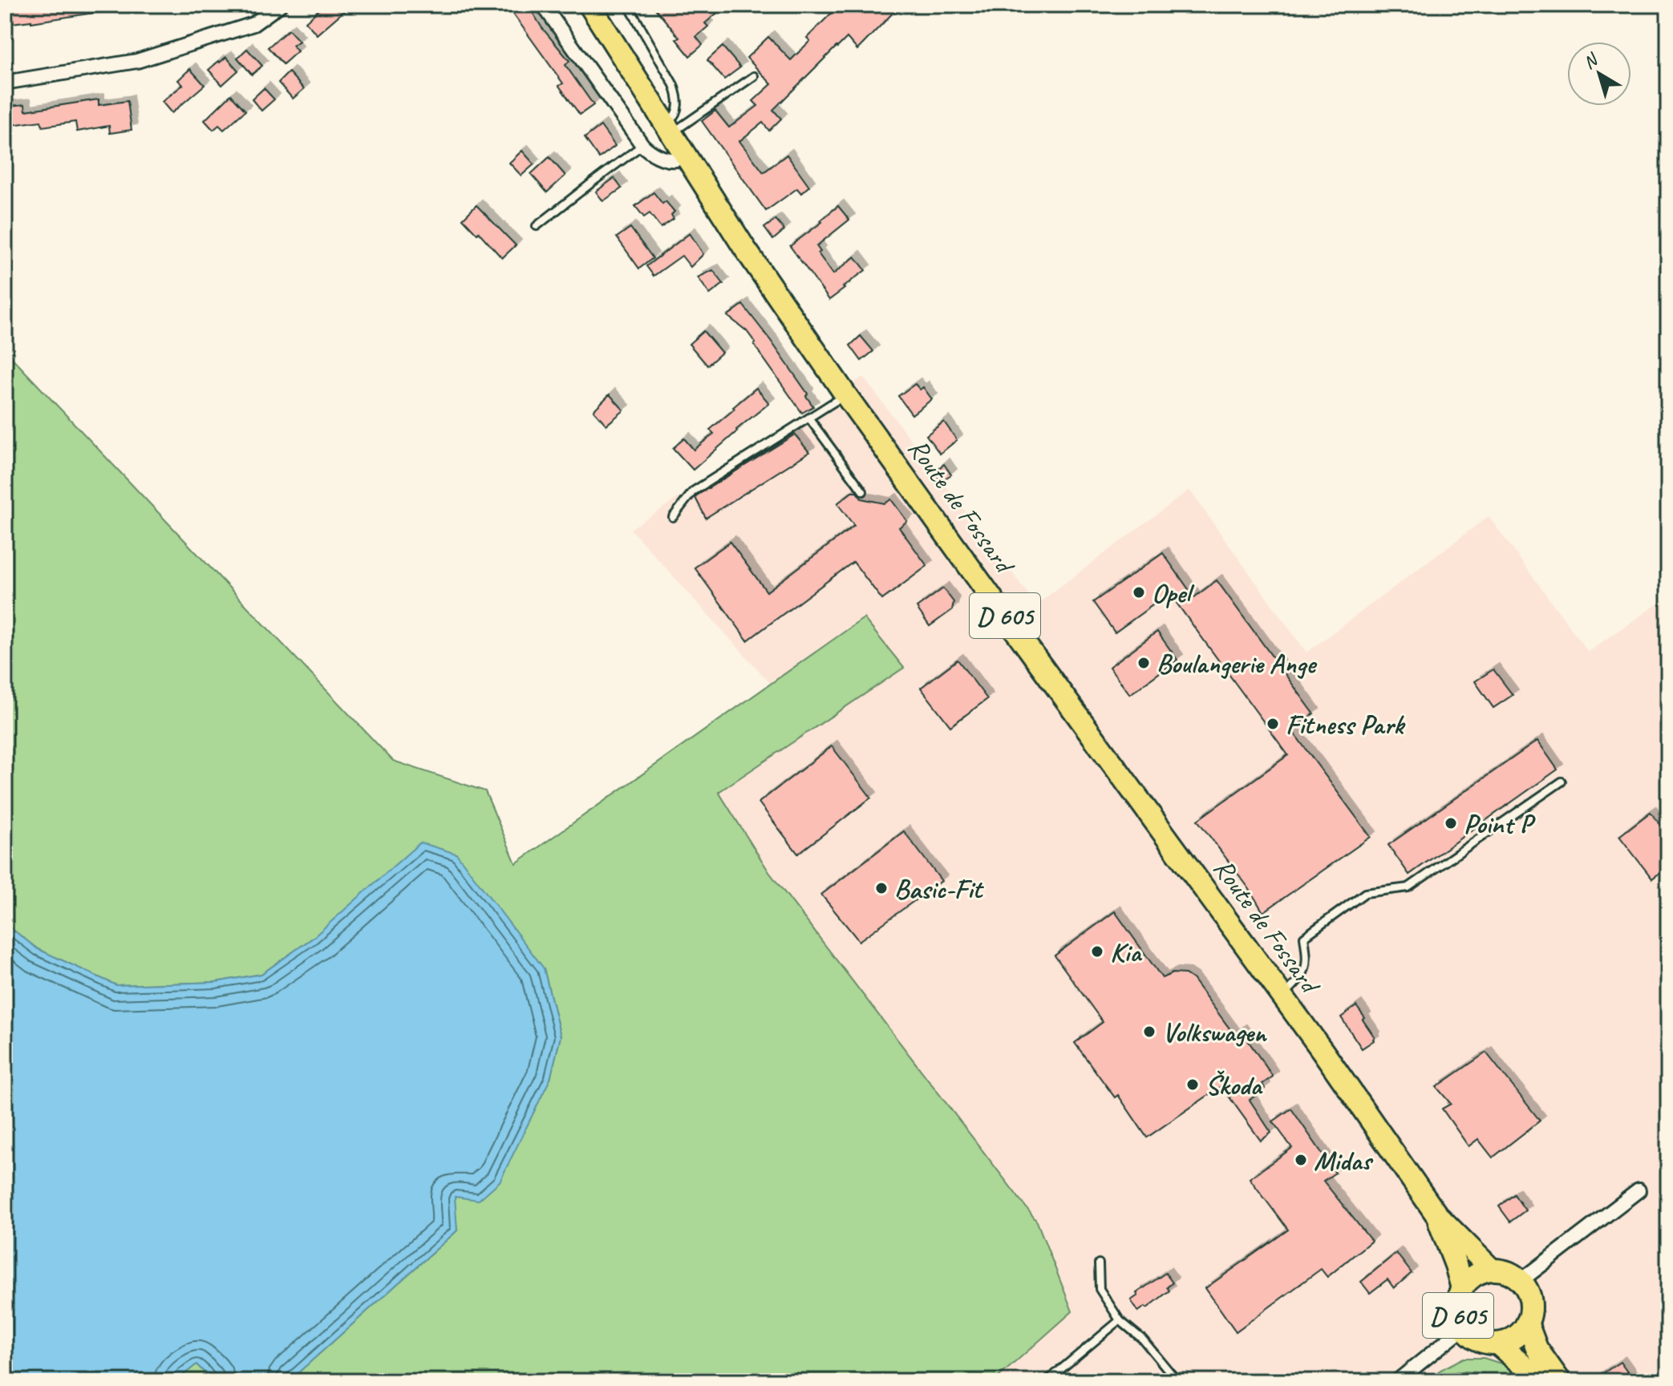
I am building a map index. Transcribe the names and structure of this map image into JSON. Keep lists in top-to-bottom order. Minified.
{"streets":{"main road":["Route de Fossard","D 605"]},"crossings":[["Route de Fossard","D 605"]],"places":["Opel","Boulangerie Ange","Fitness Park","Point P","Basic-Fit","Kia","Volkswagen","Škoda","Midas"],"north":"top left"}
